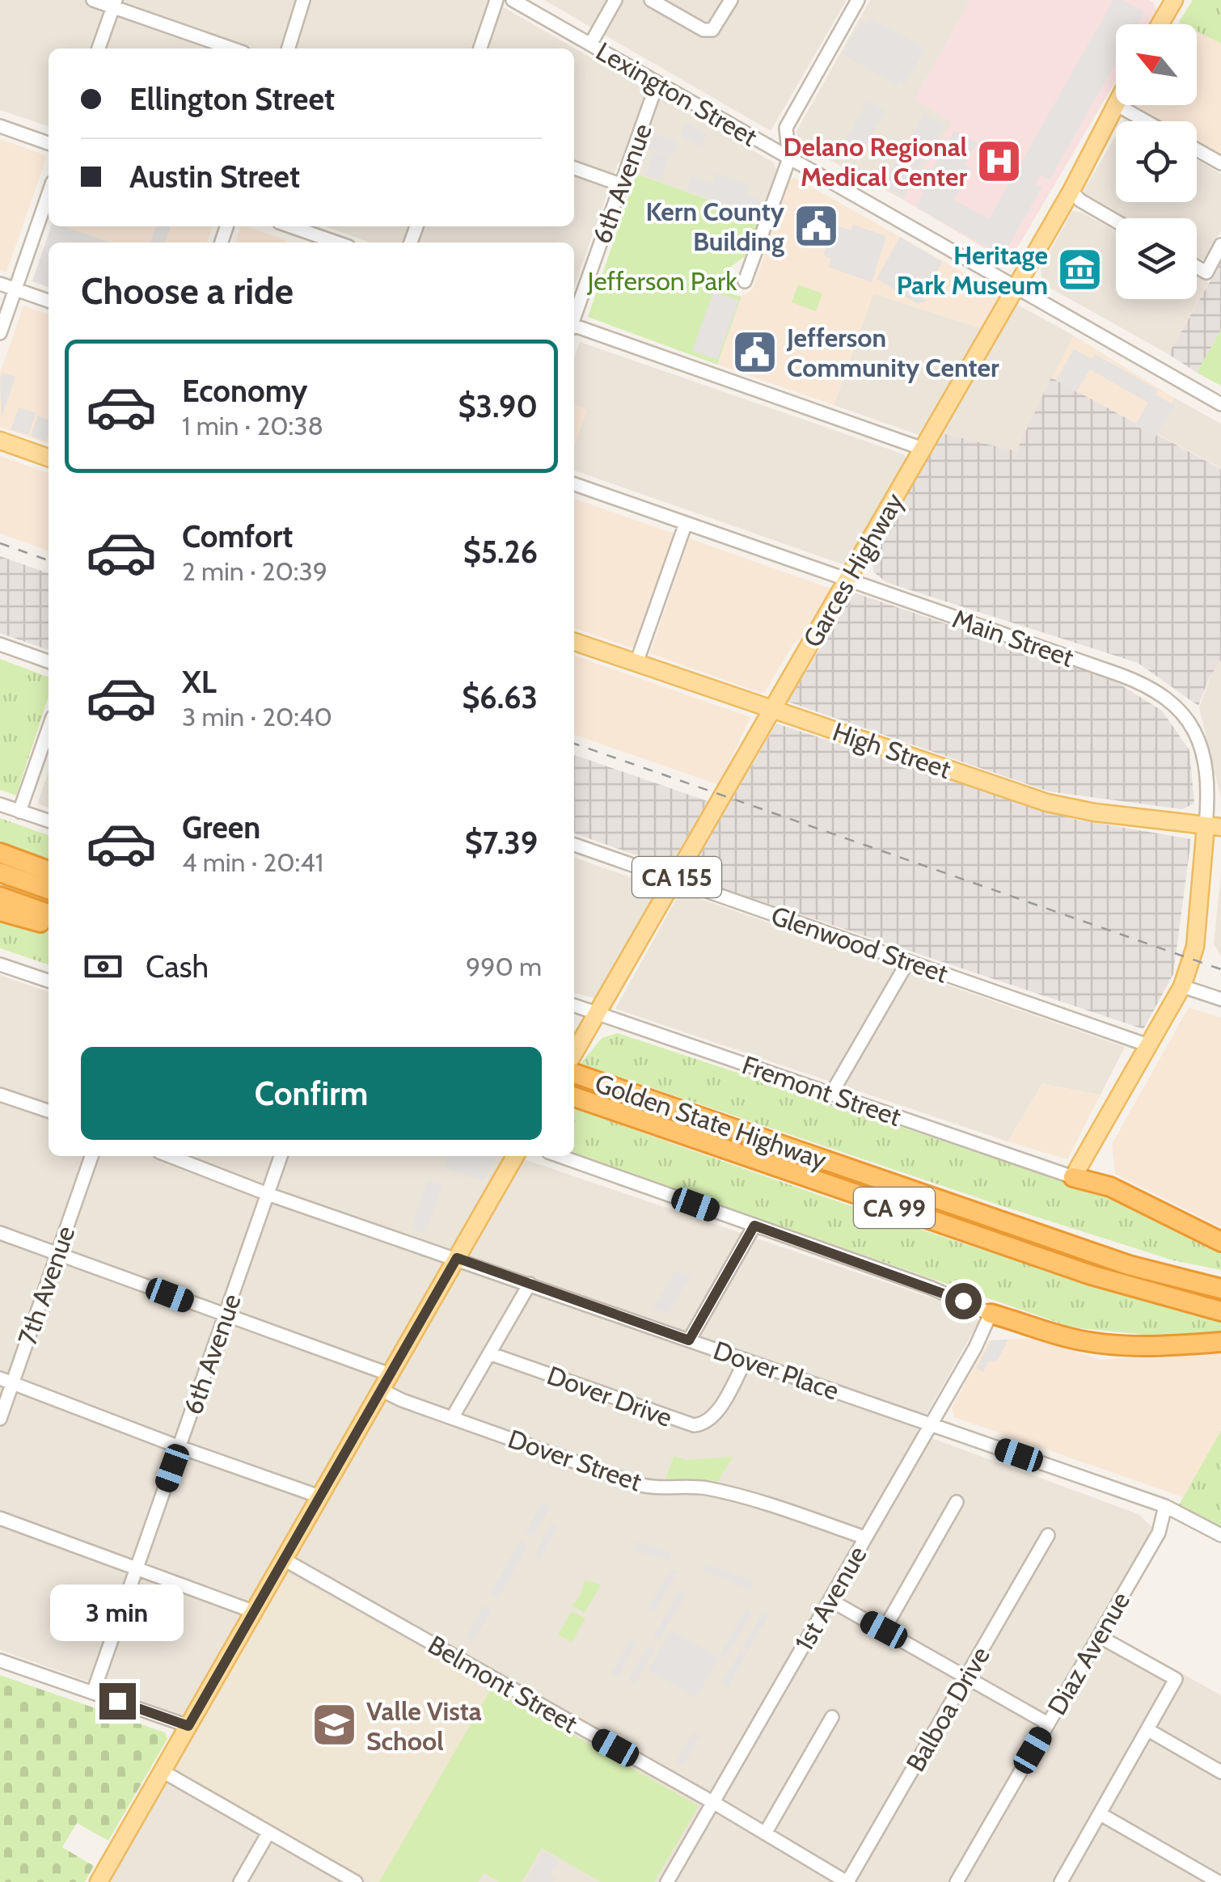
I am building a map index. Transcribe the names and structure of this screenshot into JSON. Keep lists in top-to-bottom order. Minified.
{"streets":{"highway":["Golden State Highway","CA 99"],"main road":["Garces Highway","Main Street","High Street","CA 155"],"street":["Lexington Street","6th Avenue","Glenwood Street","Fremont Street","7th Avenue","Dover Place","Dover Drive","Dover Street","1st Avenue","Diaz Avenue","Belmont Street","Balboa Drive"]},"crossings":[["Lexington Street","6th Avenue"],["Lexington Street","Garces Highway"],["6th Avenue","Dover Place"],["Garces Highway","Main Street"],["Garces Highway","High Street"],["Garces Highway","Glenwood Street"],["Garces Highway","Fremont Street"],["Main Street","High Street"],["Dover Place","Dover Drive"],["Dover Place","1st Avenue"],["Dover Place","Diaz Avenue"],["Dover Street","1st Avenue"],["1st Avenue","Belmont Street"],["Belmont Street","Balboa Drive"]],"parks":["Jefferson Park"],"places":{"hospital":["Delano Regional Medical Center"],"public building":["Kern County Building","Jefferson Community Center"],"museum":["Heritage Park Museum"],"school or university":["Valle Vista School"]},"north":"top left","page":{"banner":["Ellington Street","Austin Street"],"heading":"Choose a ride","list":[{"name":"Economy","note":"1 min · 20:38","value":"$3.90"},{"name":"Comfort","note":"2 min · 20:39","value":"$5.26"},{"name":"XL","note":"3 min · 20:40","value":"$6.63"},{"name":"Green","note":"4 min · 20:41","value":"$7.39"}],"pay":["Cash","990 m"],"buttons":"Confirm","bubble":"3 min"}}
